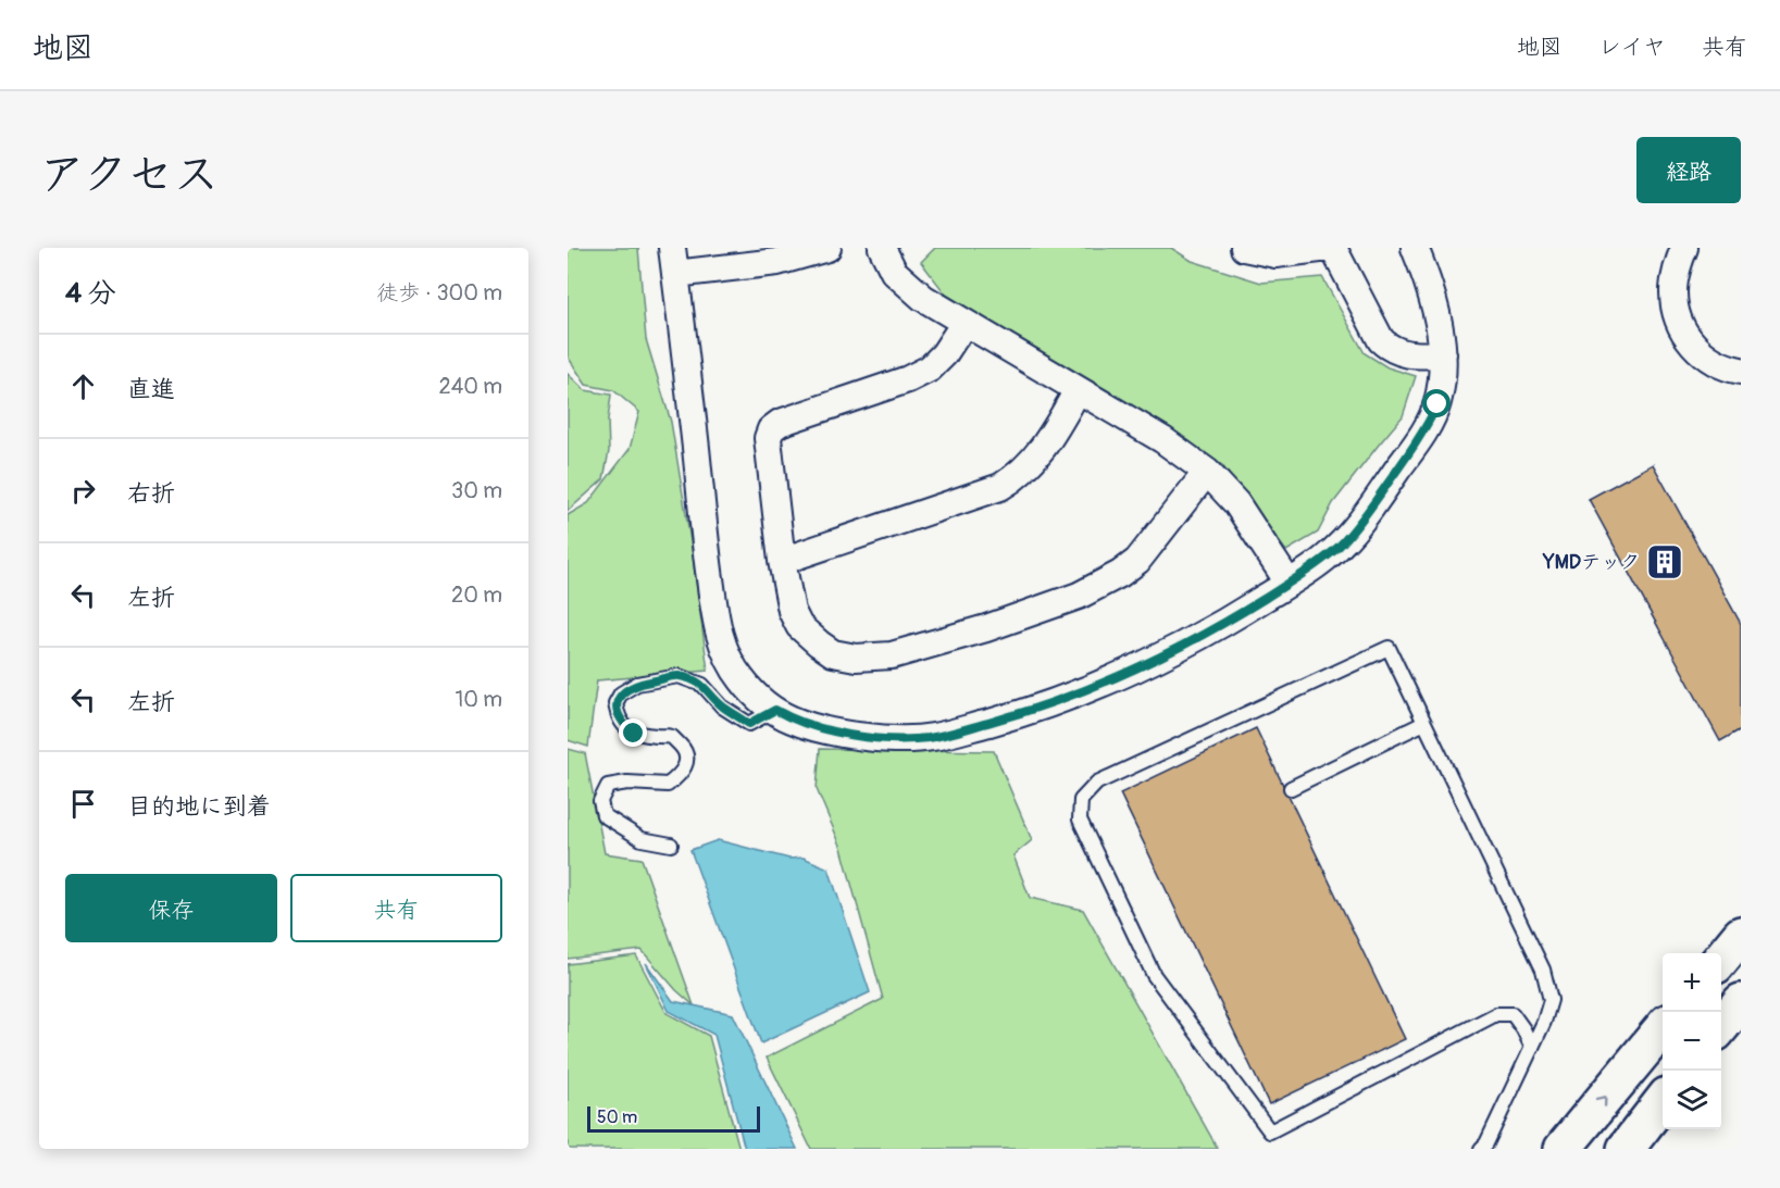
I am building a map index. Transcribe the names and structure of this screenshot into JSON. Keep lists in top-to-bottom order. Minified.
{"places":{"building":["YMDテック"]},"scale_bar":"50 m","page":{"header":"地図","nav":["地図","レイヤ","共有"],"title":"アクセス","buttons":["経路",["保存","共有"]],"heading":["4 分","徒歩 · 300 m"],"list":[["直進","240 m"],["右折","30 m"],["左折","20 m"],["左折","10 m"],"目的地に到着"],"map_buttons":["+","−"],"scale":"50 m"}}
